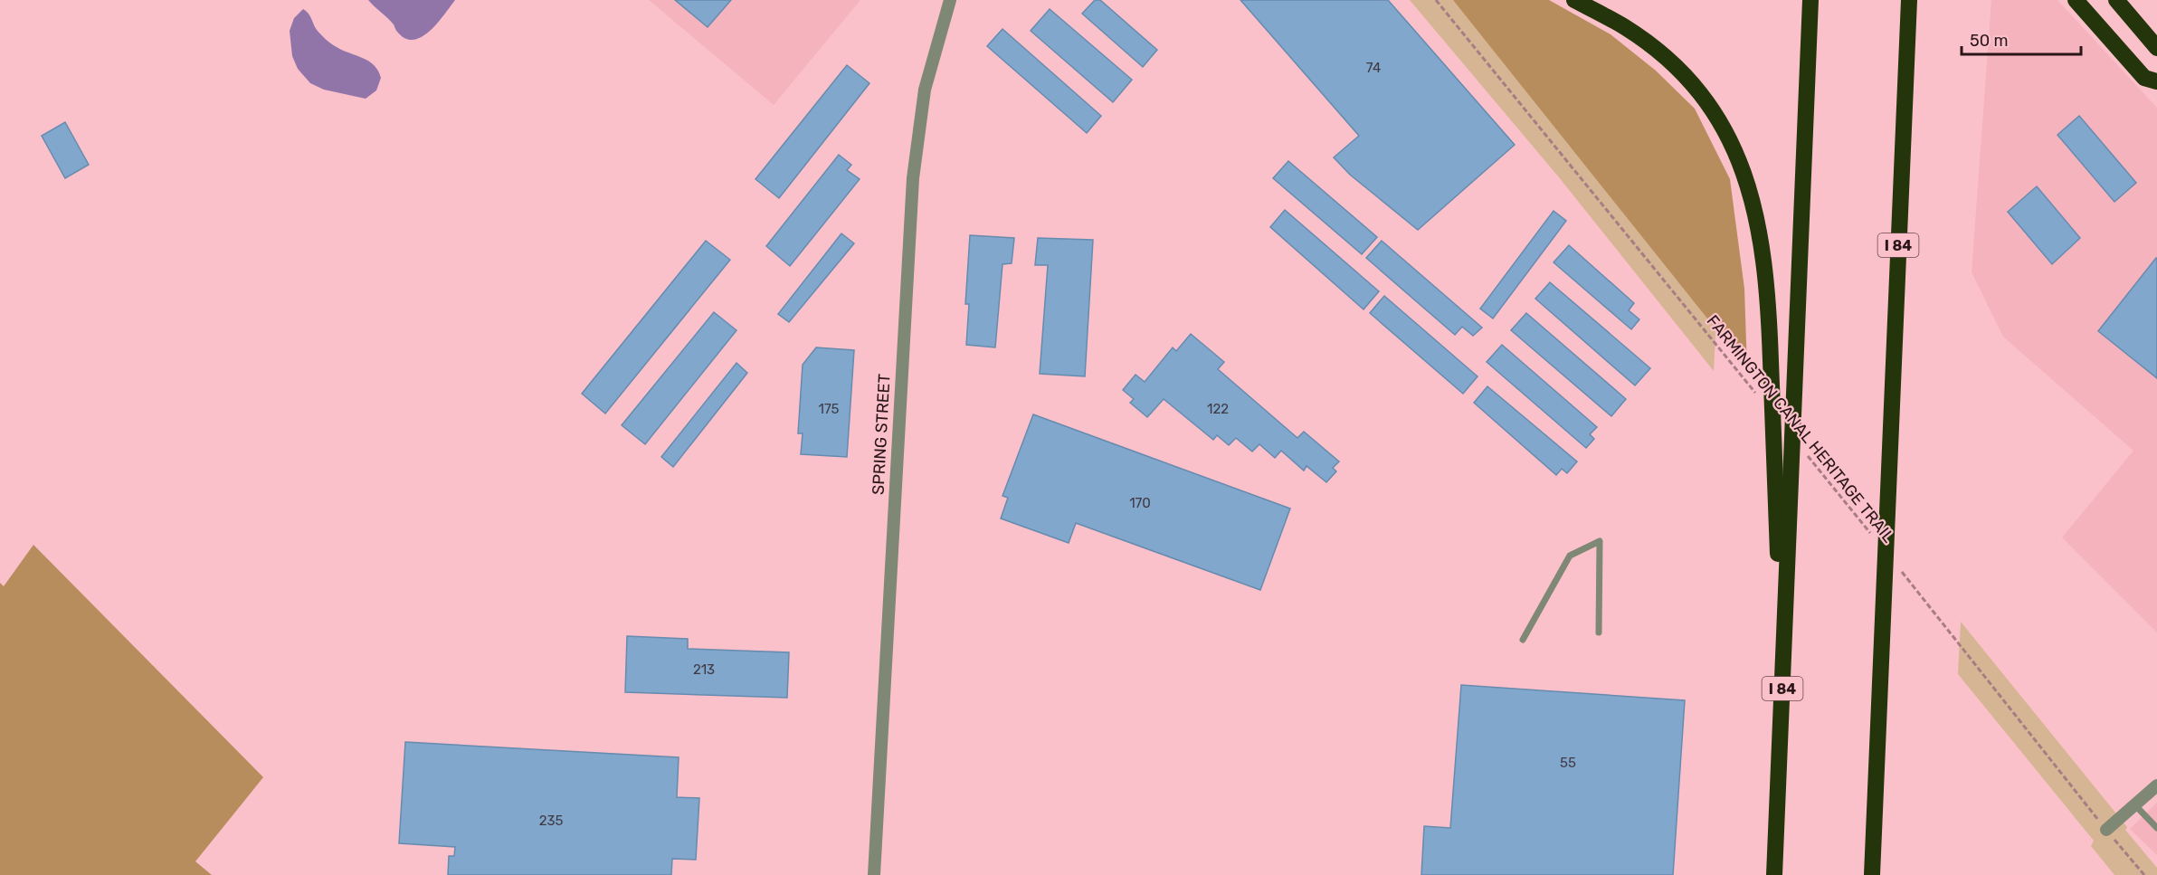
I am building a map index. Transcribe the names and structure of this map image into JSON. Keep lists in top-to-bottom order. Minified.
{"streets":{"highway":["I 84"],"street":["SPRING STREET"],"path":["FARMINGTON CANAL HERITAGE TRAIL"]},"house_numbers":["74","175","122","170","213","55","235"],"scale_bar":"50 m"}
